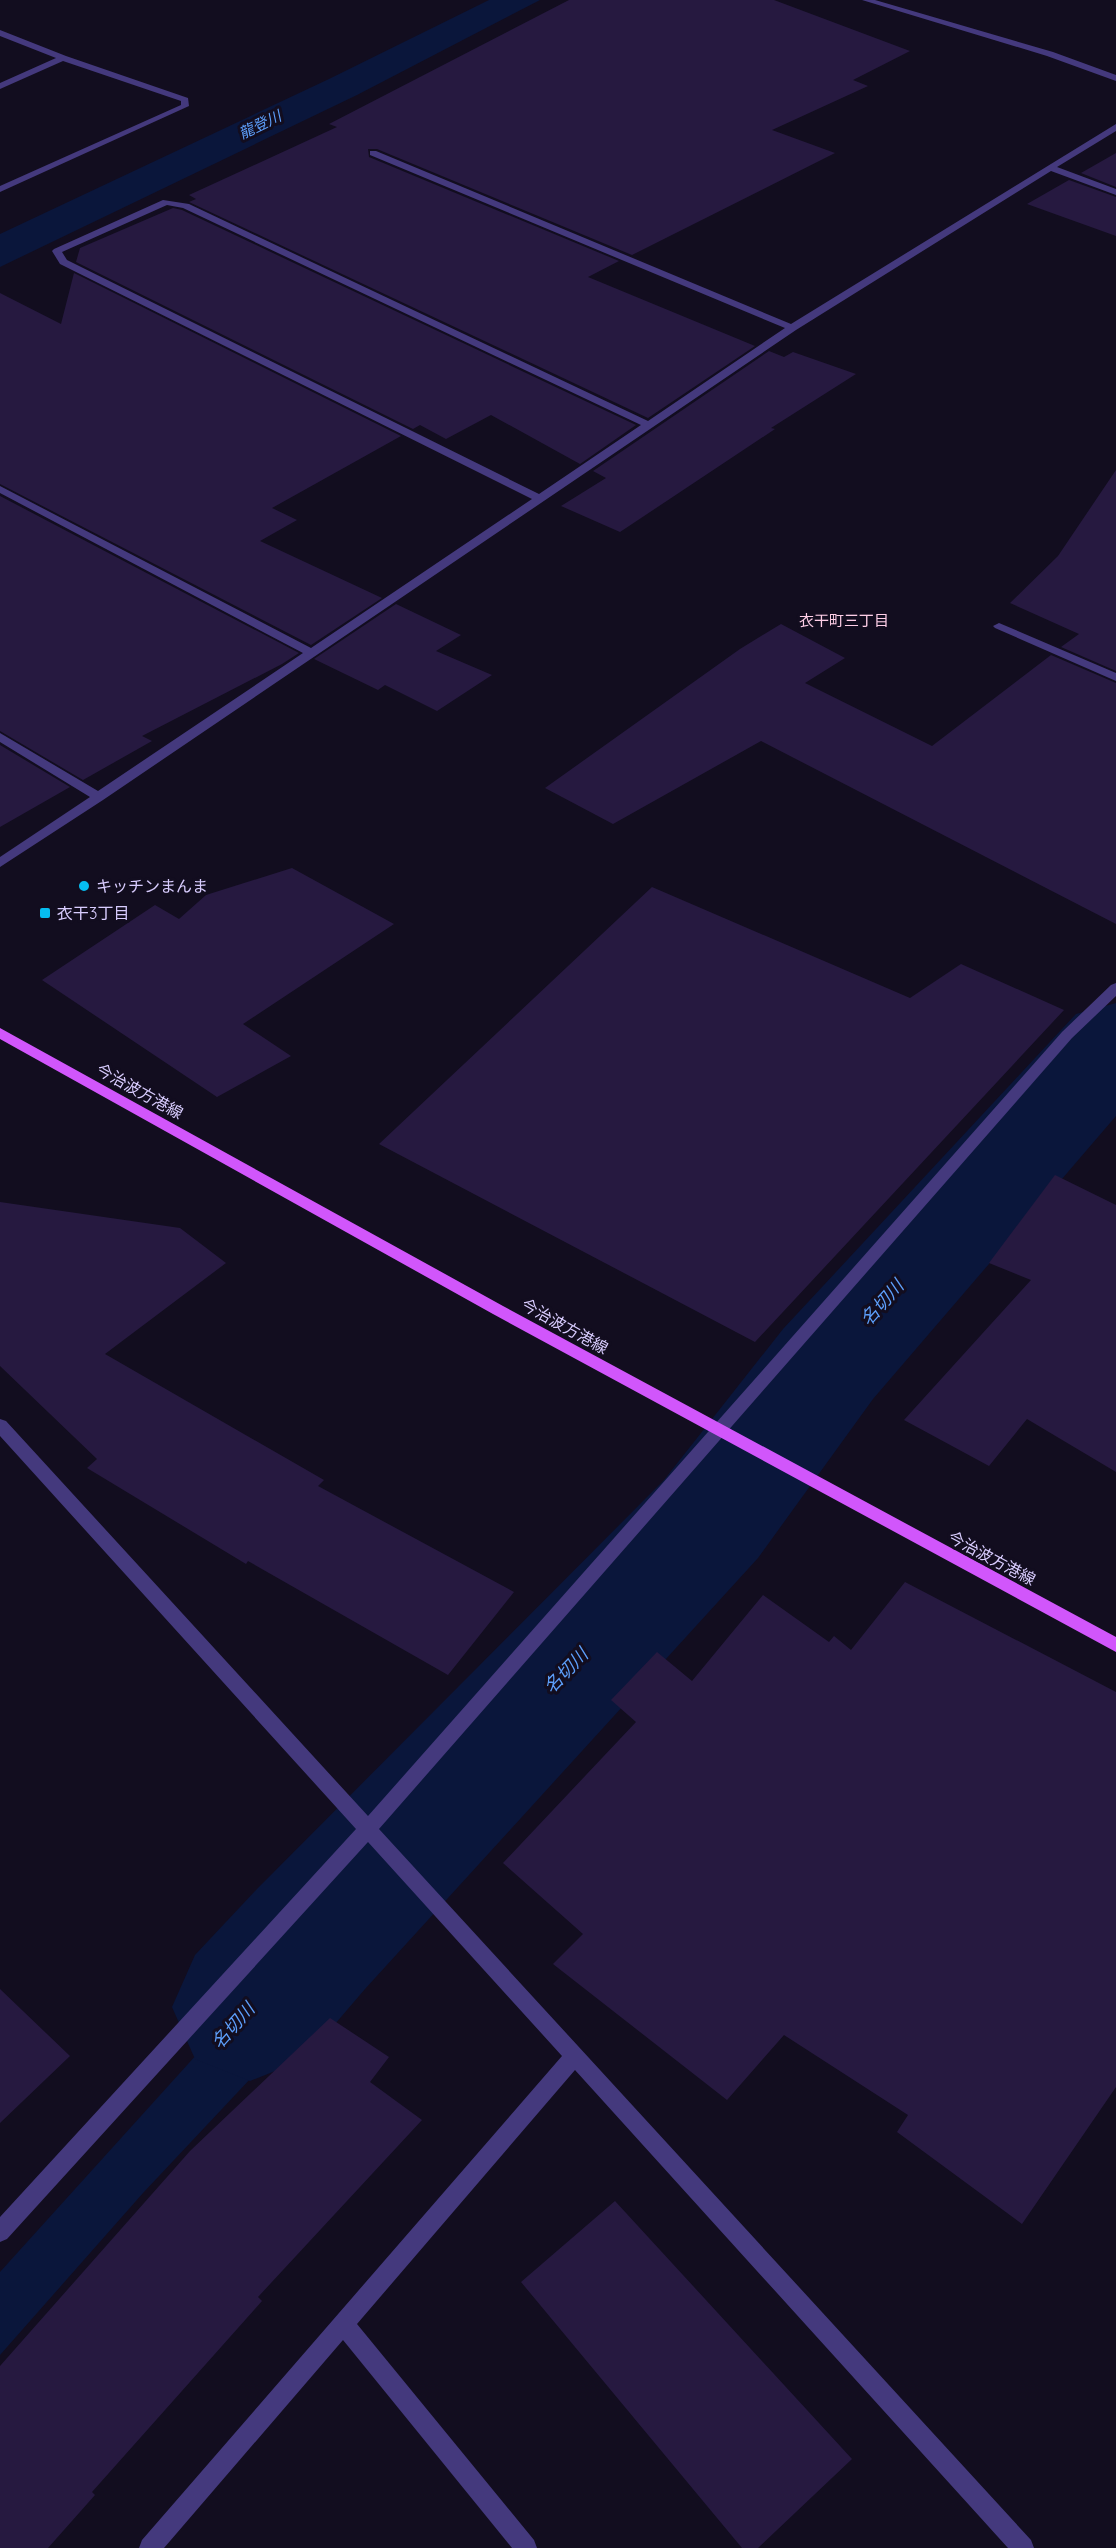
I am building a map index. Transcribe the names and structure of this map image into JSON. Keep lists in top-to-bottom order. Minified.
{"streets":{"main road":["今治波方港線"]},"districts":["衣干町三丁目"],"water":["龍登川","名切川"],"places":{"other":["キッチンまんま"],"transit":["衣干3丁目"]}}
